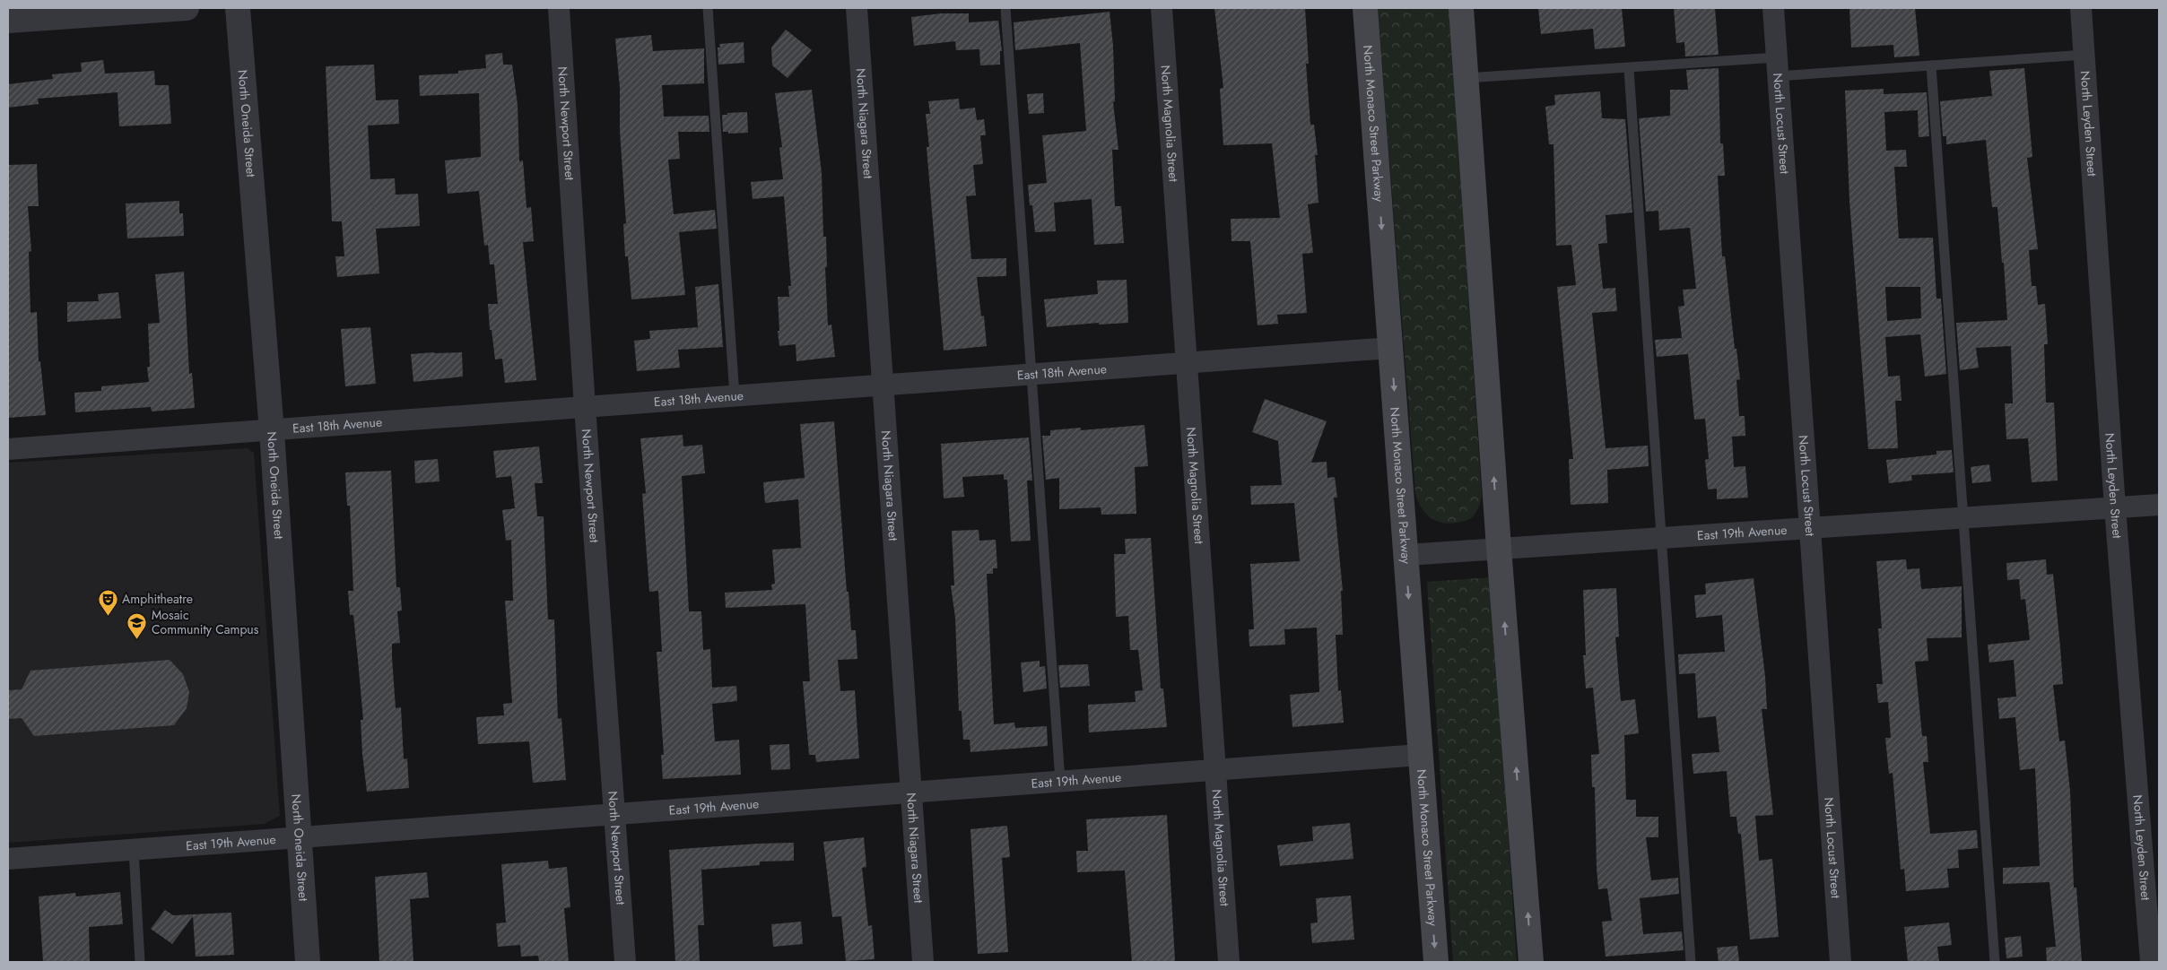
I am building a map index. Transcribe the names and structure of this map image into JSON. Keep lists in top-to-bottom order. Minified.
{"streets":{"main road":["North Monaco Street Parkway"],"street":["North Oneida Street","North Newport Street","North Niagara Street","North Magnolia Street","North Locust Street","North Leyden Street","East 18th Avenue","East 19th Avenue"]},"crossings":[["North Oneida Street","East 18th Avenue"],["North Oneida Street","East 19th Avenue"],["North Newport Street","East 18th Avenue"],["North Newport Street","East 19th Avenue"],["North Niagara Street","East 18th Avenue"],["North Niagara Street","East 19th Avenue"],["North Magnolia Street","East 18th Avenue"],["North Magnolia Street","East 19th Avenue"],["North Monaco Street Parkway","East 18th Avenue"],["North Monaco Street Parkway","East 19th Avenue"],["North Locust Street","East 19th Avenue"],["North Leyden Street","East 19th Avenue"]],"places":{"theatre":["Amphitheatre"],"school or university":["Mosaic Community Campus"]}}
